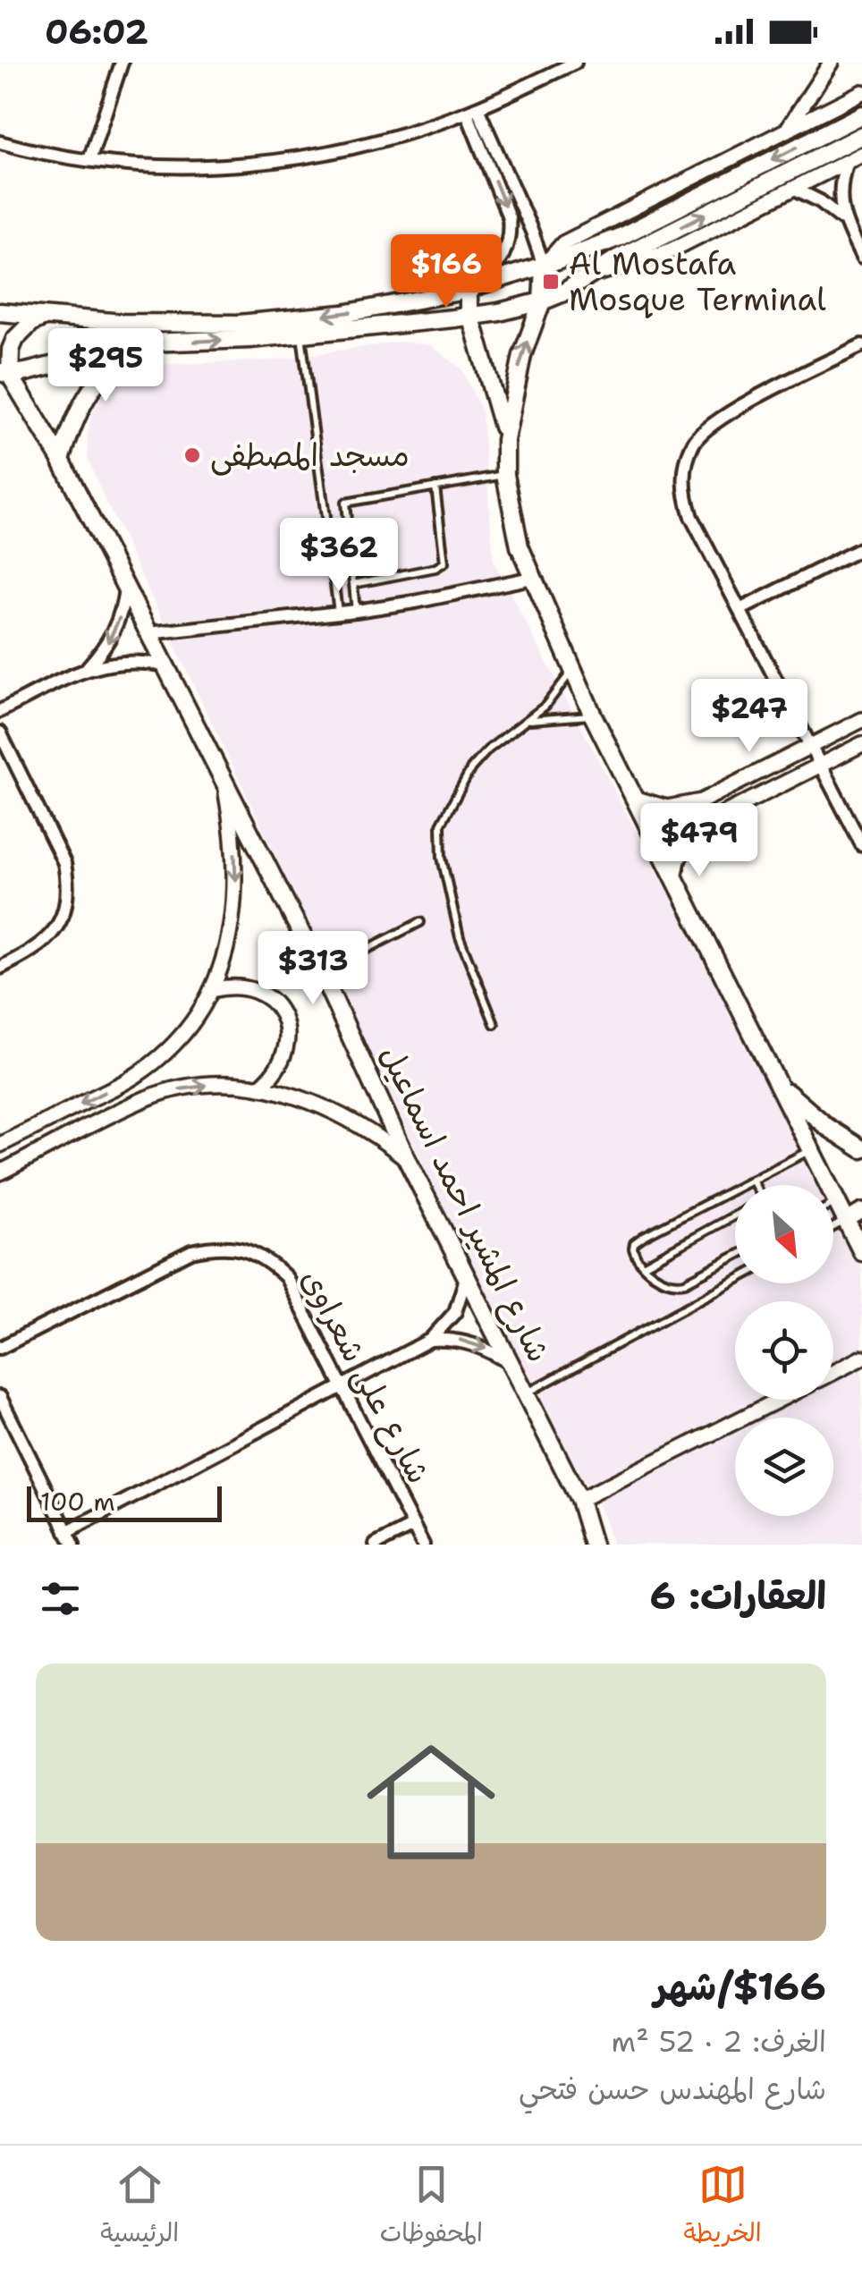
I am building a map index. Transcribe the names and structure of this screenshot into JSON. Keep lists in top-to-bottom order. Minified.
{"streets":{"main road":["شارع المشير احمد اسماعيل"],"street":["شارع على شعراوى"]},"places":{"transit":["Al Mostafa Mosque Terminal"],"other":["مسجد المصطفى"]},"scale_bar":"100 m","north":"bottom right","page":{"status":"06:02","price":["$166","$295","$362","$247","$479","$313"],"scale":"100 m","heading":"العقارات: 6","list":[{"name":"$166/شهر","note":"الغرف: 2 · 52 m² · شارع المهندس حسن فتحي"}],"tabs":["الخريطة","المحفوظات","الرئيسية"]}}
